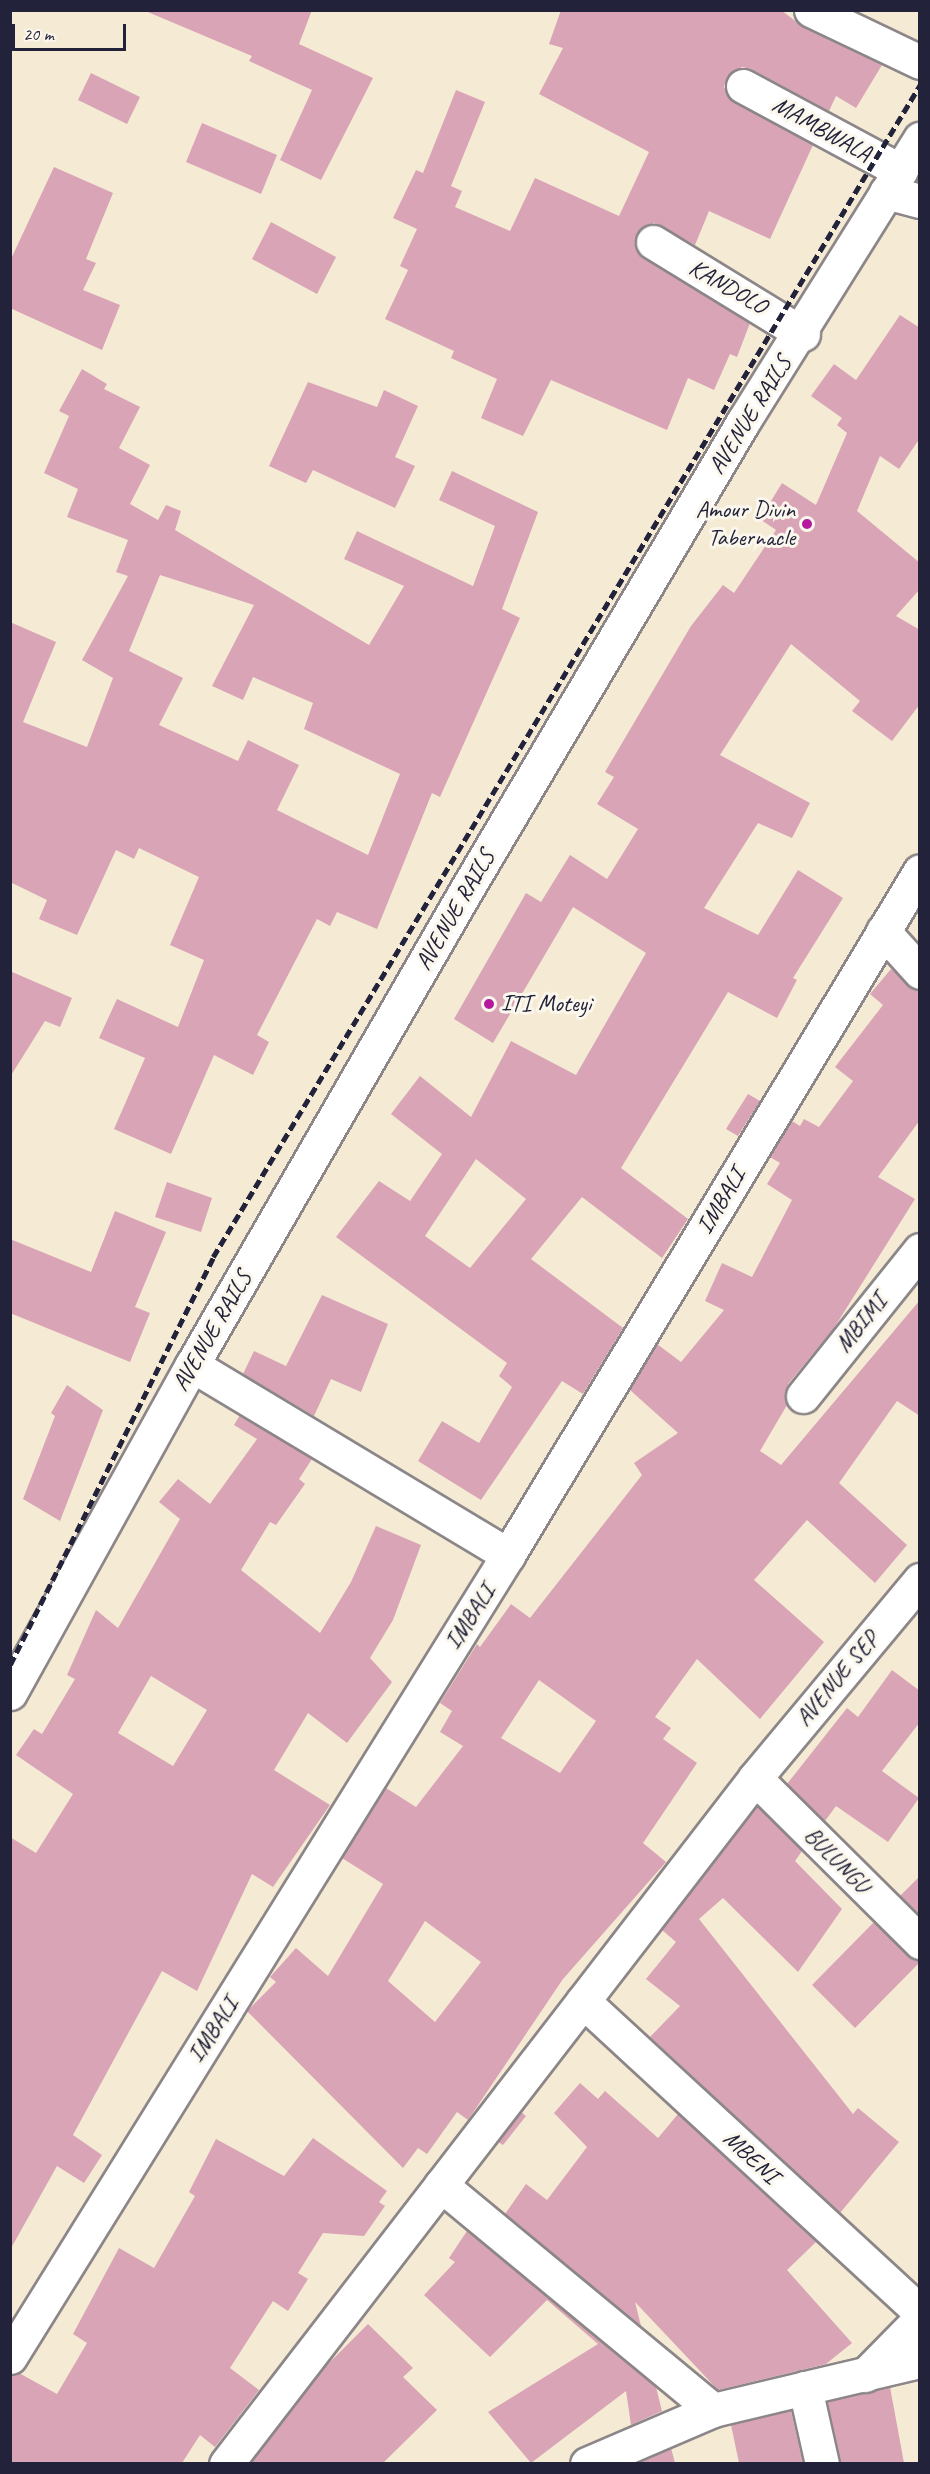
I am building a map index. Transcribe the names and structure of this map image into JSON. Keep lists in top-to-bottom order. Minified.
{"streets":{"street":["MAMBWALA","KANDOLO","AVENUE RAILS","IMBALI","MBIMI","AVENUE SEP","BULUNGU","MBENI"]},"crossings":[["MAMBWALA","AVENUE RAILS"],["KANDOLO","AVENUE RAILS"],["AVENUE SEP","BULUNGU"],["AVENUE SEP","MBENI"]],"places":["Amour Divin Tabernacle","ITI Moteyi"],"scale_bar":"20 m"}
